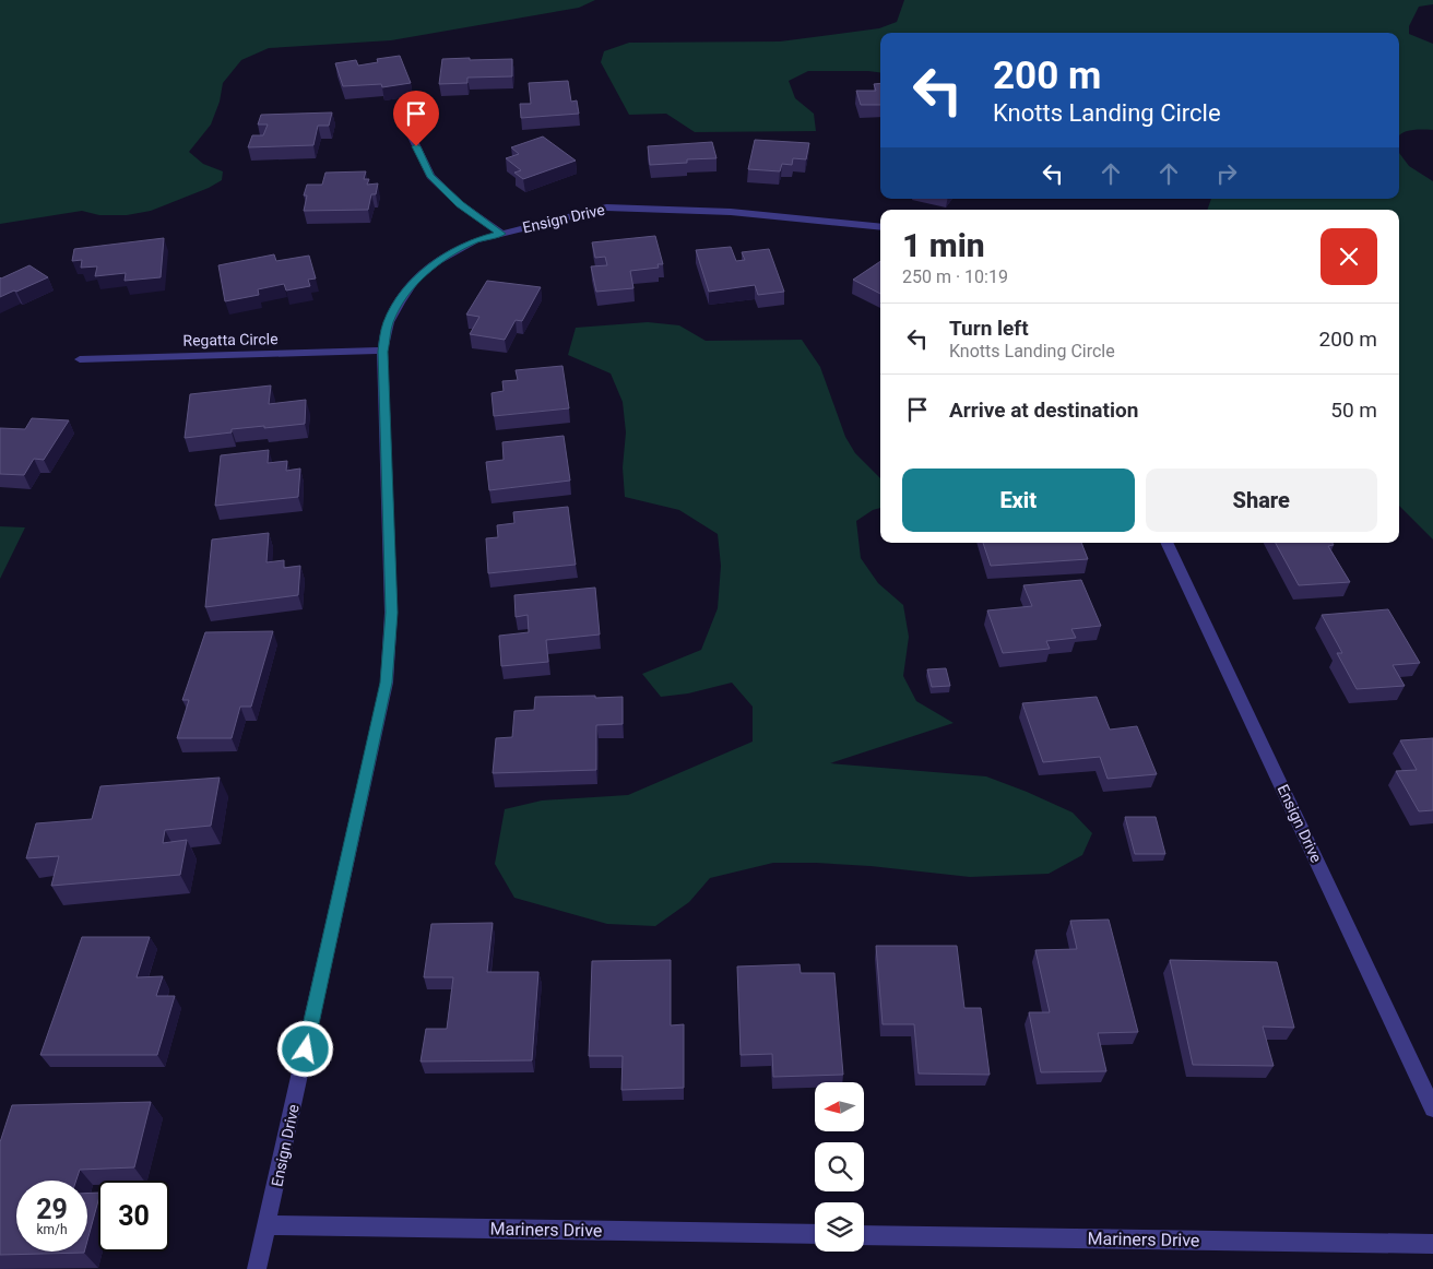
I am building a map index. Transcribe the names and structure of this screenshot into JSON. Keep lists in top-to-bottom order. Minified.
{"streets":{"street":["Ensign Drive","Regatta Circle","Mariners Drive"]},"crossings":[["Ensign Drive","Regatta Circle"],["Ensign Drive","Mariners Drive"]],"north":"left","page":{"turn":["200 m","Knotts Landing Circle"],"heading":["1 min","250 m · 10:19"],"list":[{"name":"Turn left","note":"Knotts Landing Circle","value":"200 m"},{"name":"Arrive at destination","value":"50 m"}],"buttons":["Exit","Share"],"speed":"29 km/h","limit":"30"}}
